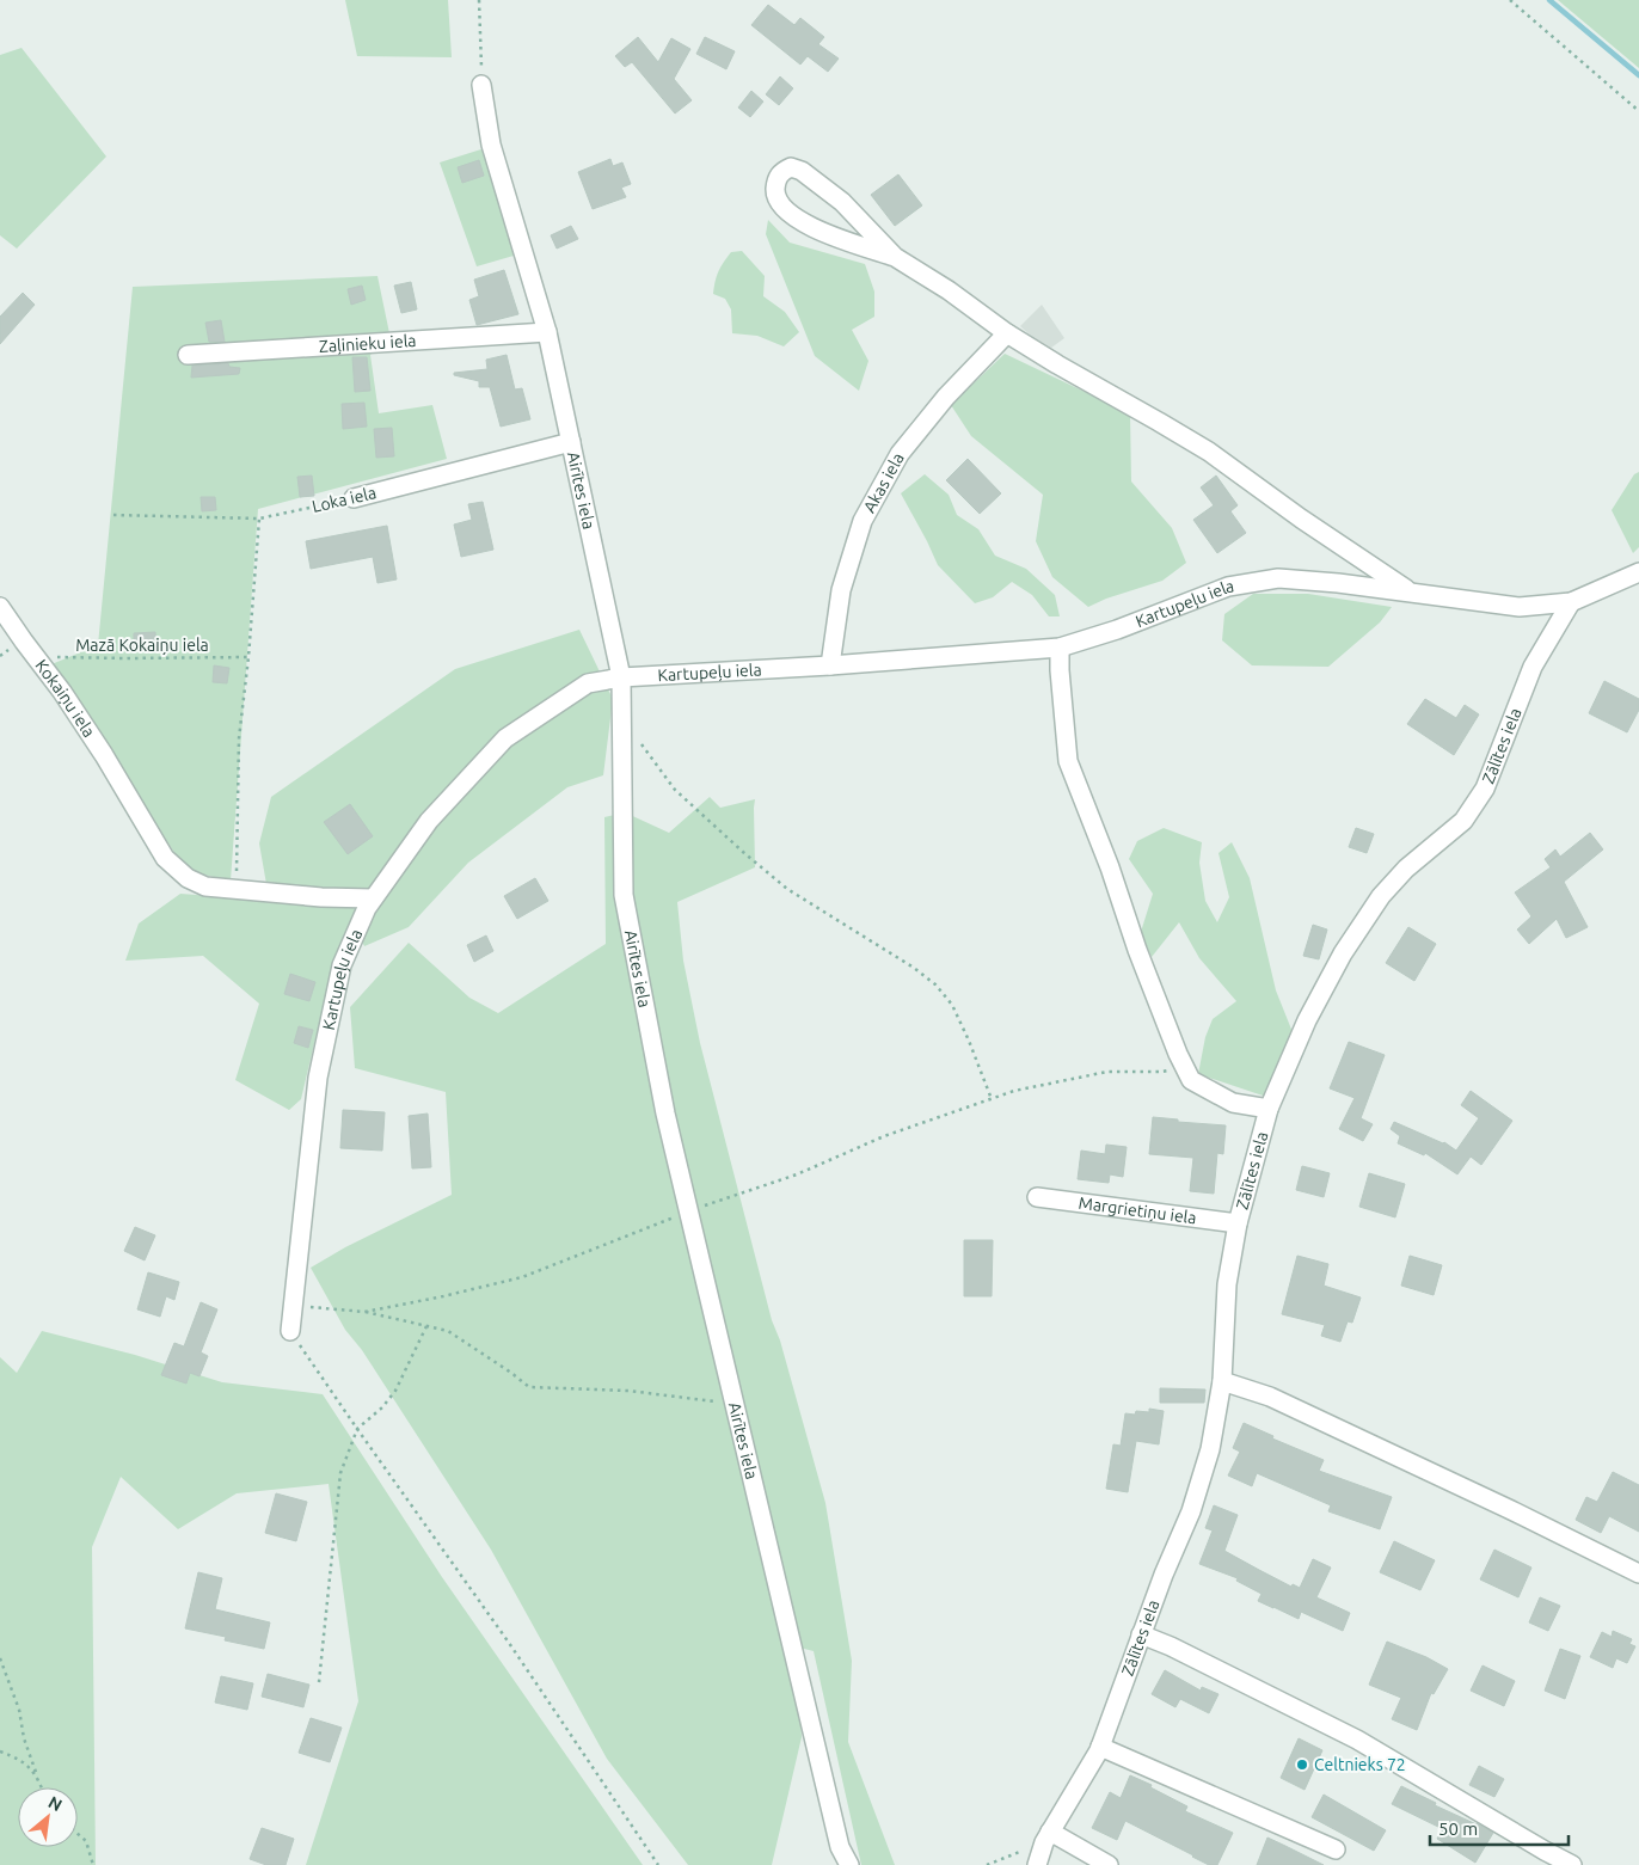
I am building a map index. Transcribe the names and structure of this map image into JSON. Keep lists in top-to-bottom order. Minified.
{"streets":{"street":["Zaļinieku iela","Akas iela","Airītes iela","Loka iela","Kartupeļu iela","Kokaiņu iela","Zālītes iela","Margrietiņu iela"],"path":["Mazā Kokaiņu iela"]},"crossings":[["Zaļinieku iela","Airītes iela"],["Akas iela","Kartupeļu iela"],["Airītes iela","Loka iela"],["Airītes iela","Kartupeļu iela"],["Kartupeļu iela","Kokaiņu iela"],["Kartupeļu iela","Zālītes iela"],["Mazā Kokaiņu iela","Kokaiņu iela"],["Zālītes iela","Margrietiņu iela"]],"places":["Celtnieks 72"],"scale_bar":"50 m","north":"top right"}
